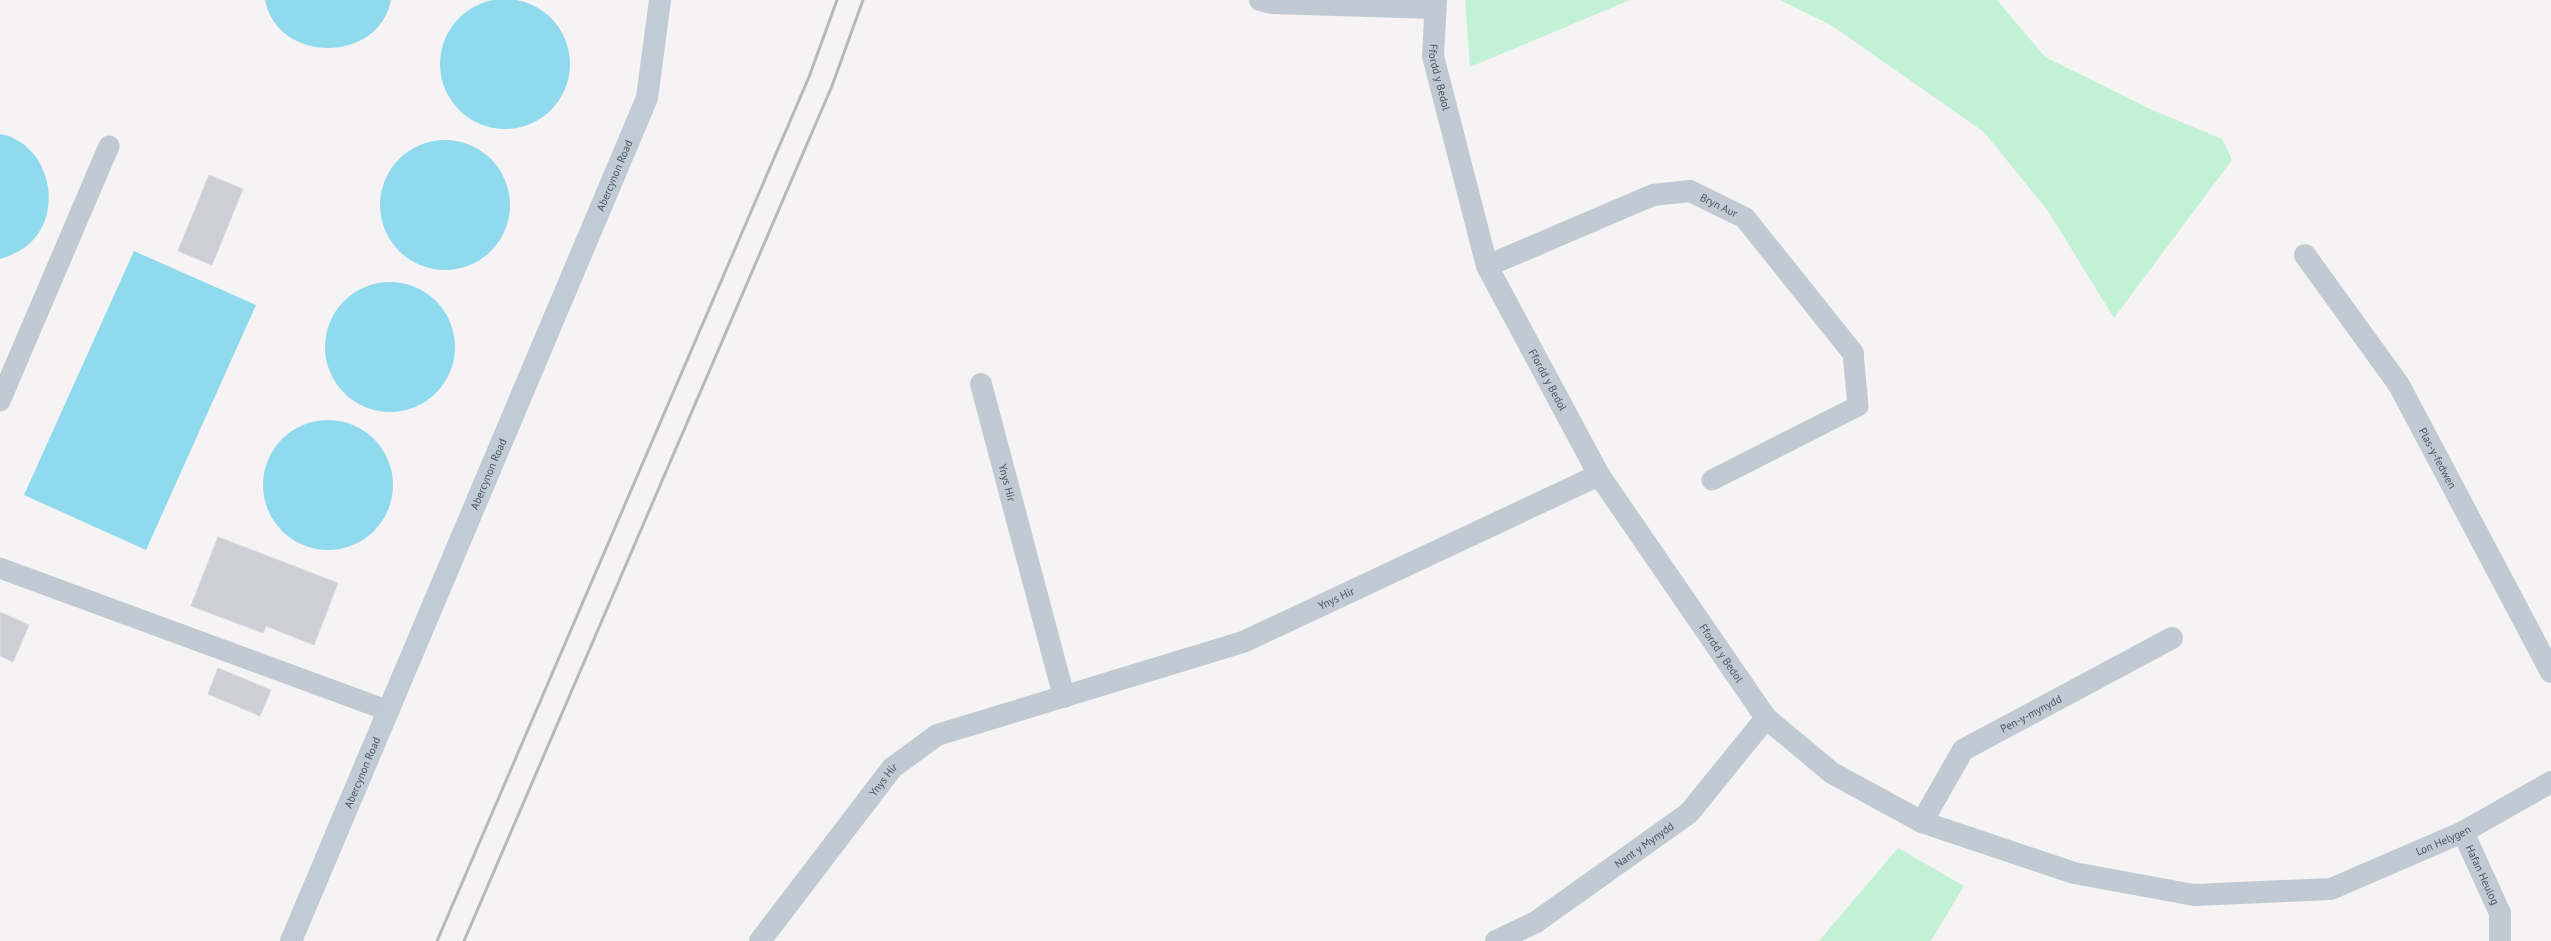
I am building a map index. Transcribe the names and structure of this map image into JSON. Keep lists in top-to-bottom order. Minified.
{"streets":{"street":["Ffordd y Bedol","Abercynon Road","Bryn Aur","Plas-y-fedwen","Ynys Hir","Pen-y-mynydd","Lon Helygen","Nant y Mynydd","Hafan Heulog"]},"crossings":[["Ffordd y Bedol","Bryn Aur"],["Ffordd y Bedol","Ynys Hir"],["Ffordd y Bedol","Pen-y-mynydd"],["Ffordd y Bedol","Lon Helygen"],["Ffordd y Bedol","Nant y Mynydd"],["Lon Helygen","Hafan Heulog"]]}
